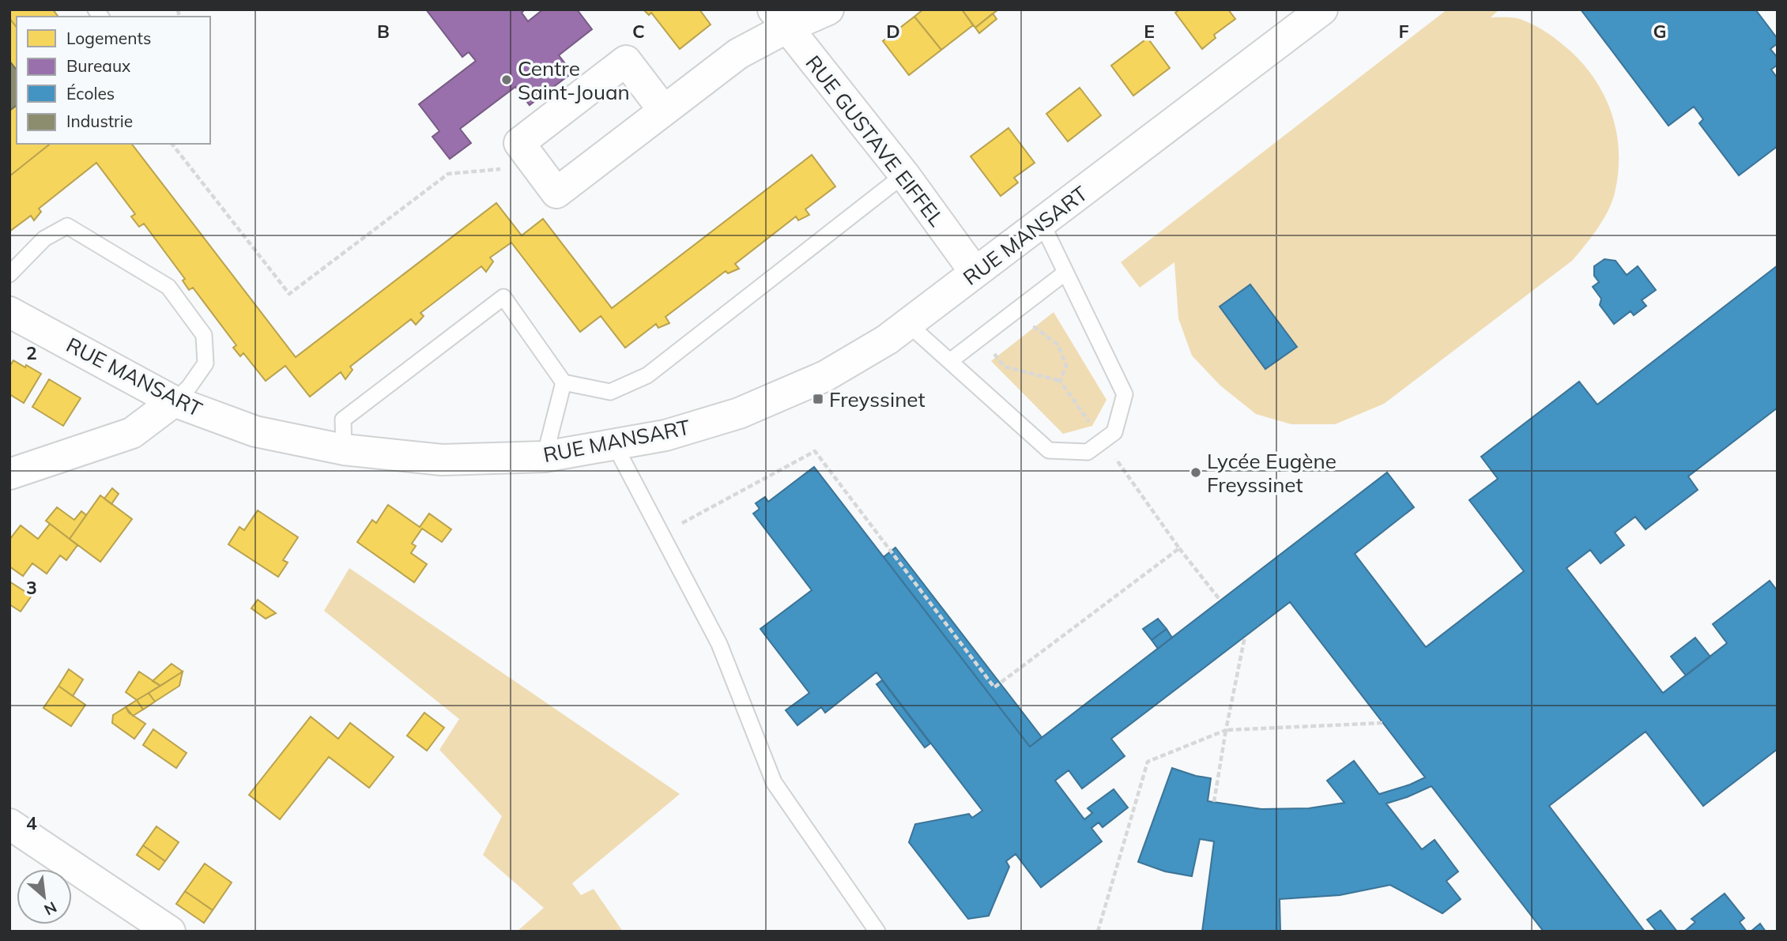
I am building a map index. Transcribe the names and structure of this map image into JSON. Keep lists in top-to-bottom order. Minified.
{"streets":{"street":["RUE GUSTAVE EIFFEL","RUE MANSART"]},"crossings":[["RUE GUSTAVE EIFFEL","RUE MANSART"]],"places":{"other":["Centre Saint-Jouan","Lycée Eugène Freyssinet"],"transit":["Freyssinet"]},"legend":["Logements","Bureaux","Écoles","Industrie"],"north":"bottom right","grid":{"columns":["B","C","D","E","F","G"],"rows":["2","3","4"]}}
